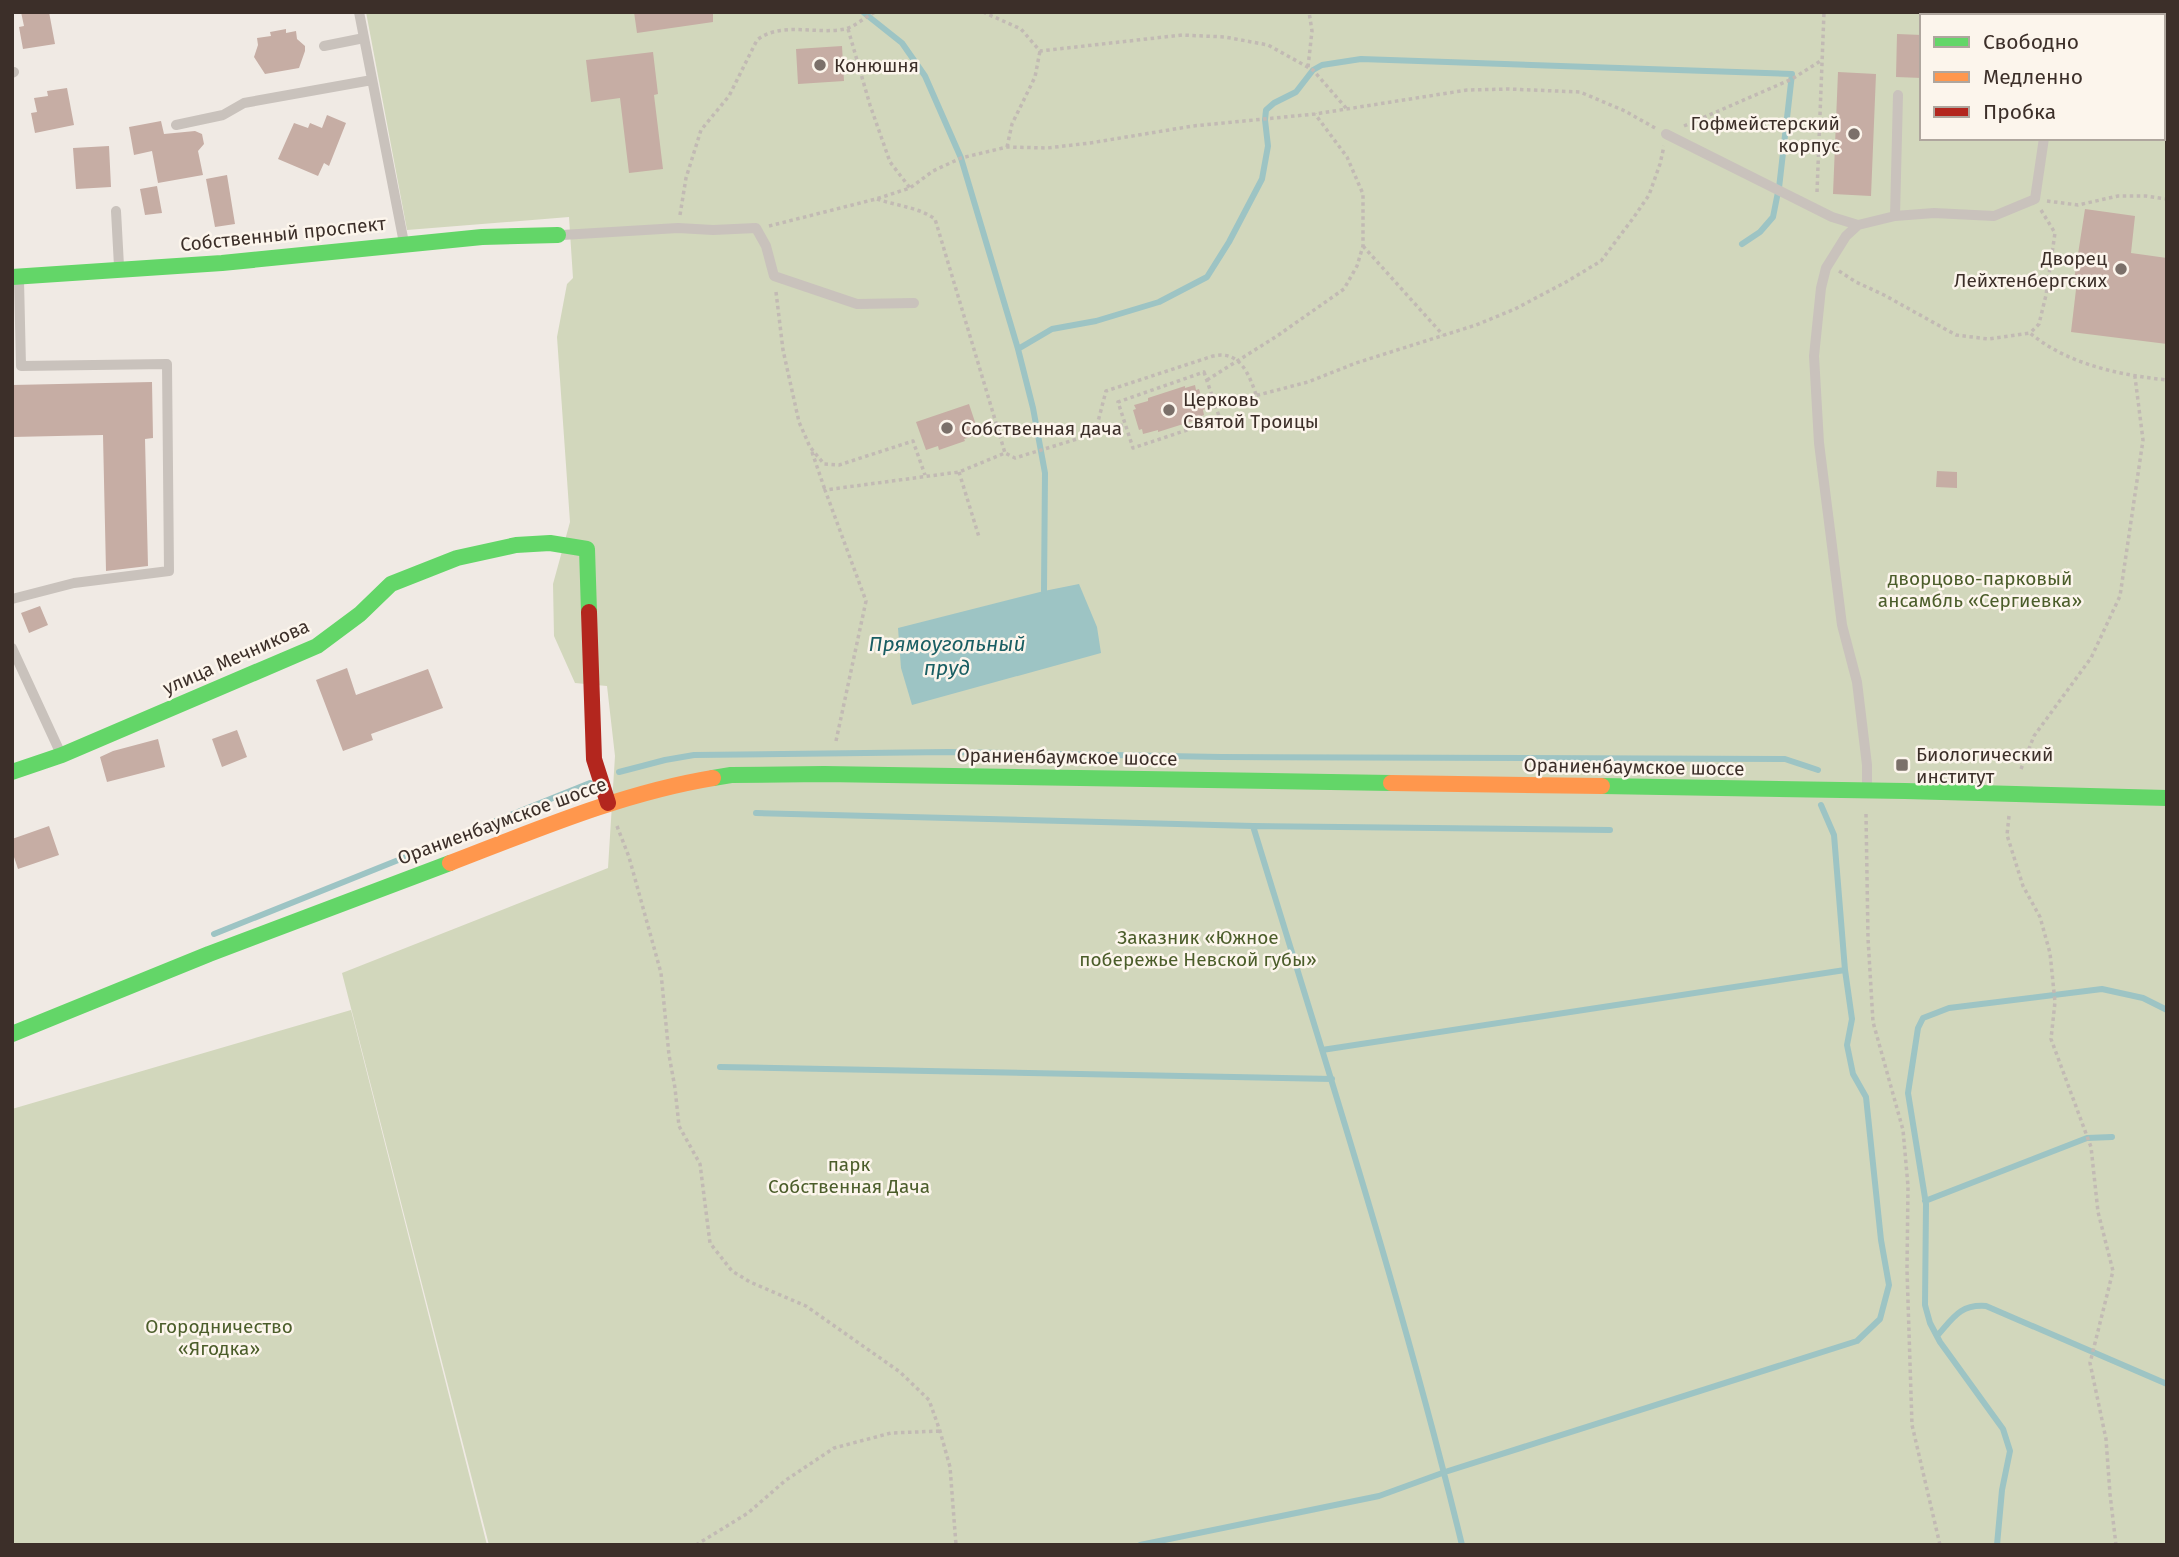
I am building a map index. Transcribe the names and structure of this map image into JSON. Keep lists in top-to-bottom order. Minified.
{"streets":{"main road":["Собственный проспект","улица Мечникова","Ораниенбаумское шоссе"]},"crossings":[["улица Мечникова","Ораниенбаумское шоссе"]],"water":["Прямоугольный пруд"],"parks":["дворцово-парковый ансамбль «Сергиевка»","Заказник «Южное побережье Невской губы»","парк Собственная Дача","Огородничество «Ягодка»"],"places":{"other":["Конюшня","Гофмейстерский корпус","Дворец Лейхтенбергских","Церковь Святой Троицы","Собственная дача"],"transit":["Биологический институт"]},"legend":["Свободно","Медленно","Пробка"]}
